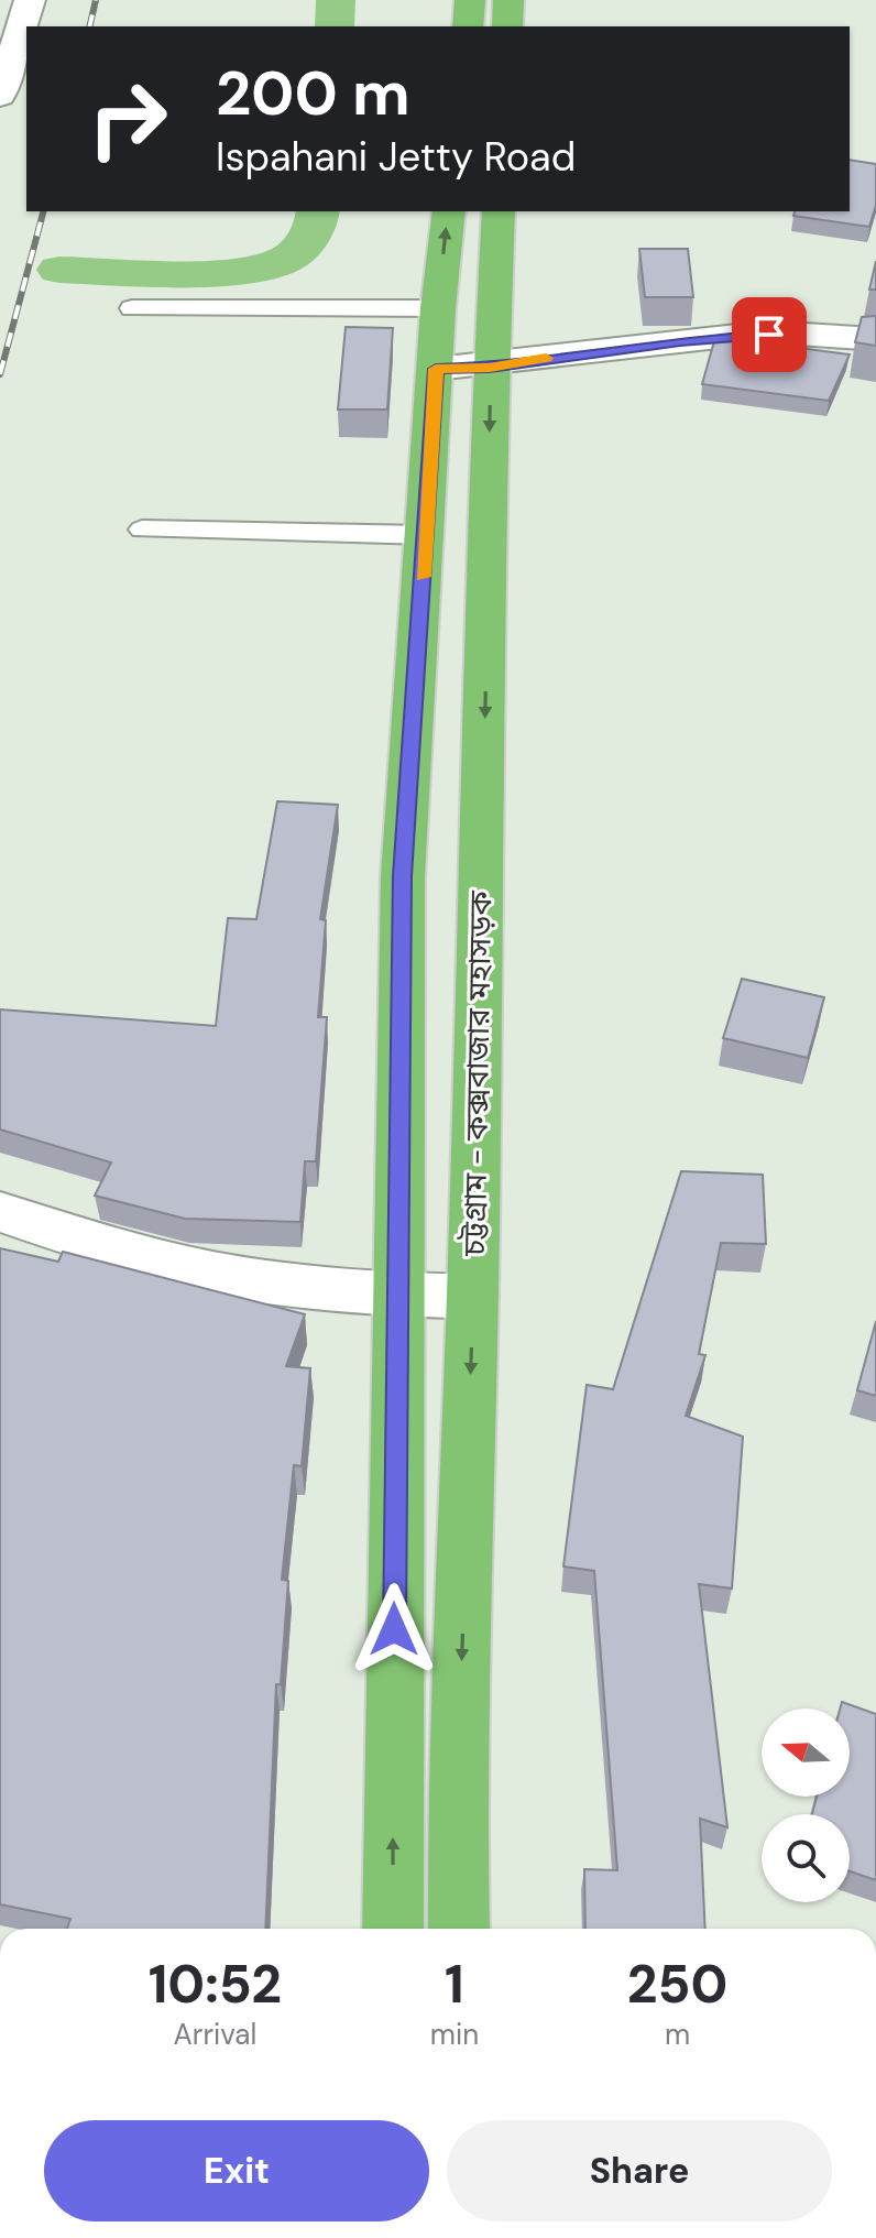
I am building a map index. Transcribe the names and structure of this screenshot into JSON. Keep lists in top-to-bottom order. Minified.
{"streets":{"highway":["চট্টগ্রাম - কক্সবাজার মহাসড়ক"]},"north":"left","page":{"turn":["200 m","Ispahani Jetty Road"],"eta":["10:52","Arrival","1","min","250","m"],"buttons":["Exit","Share"]}}
